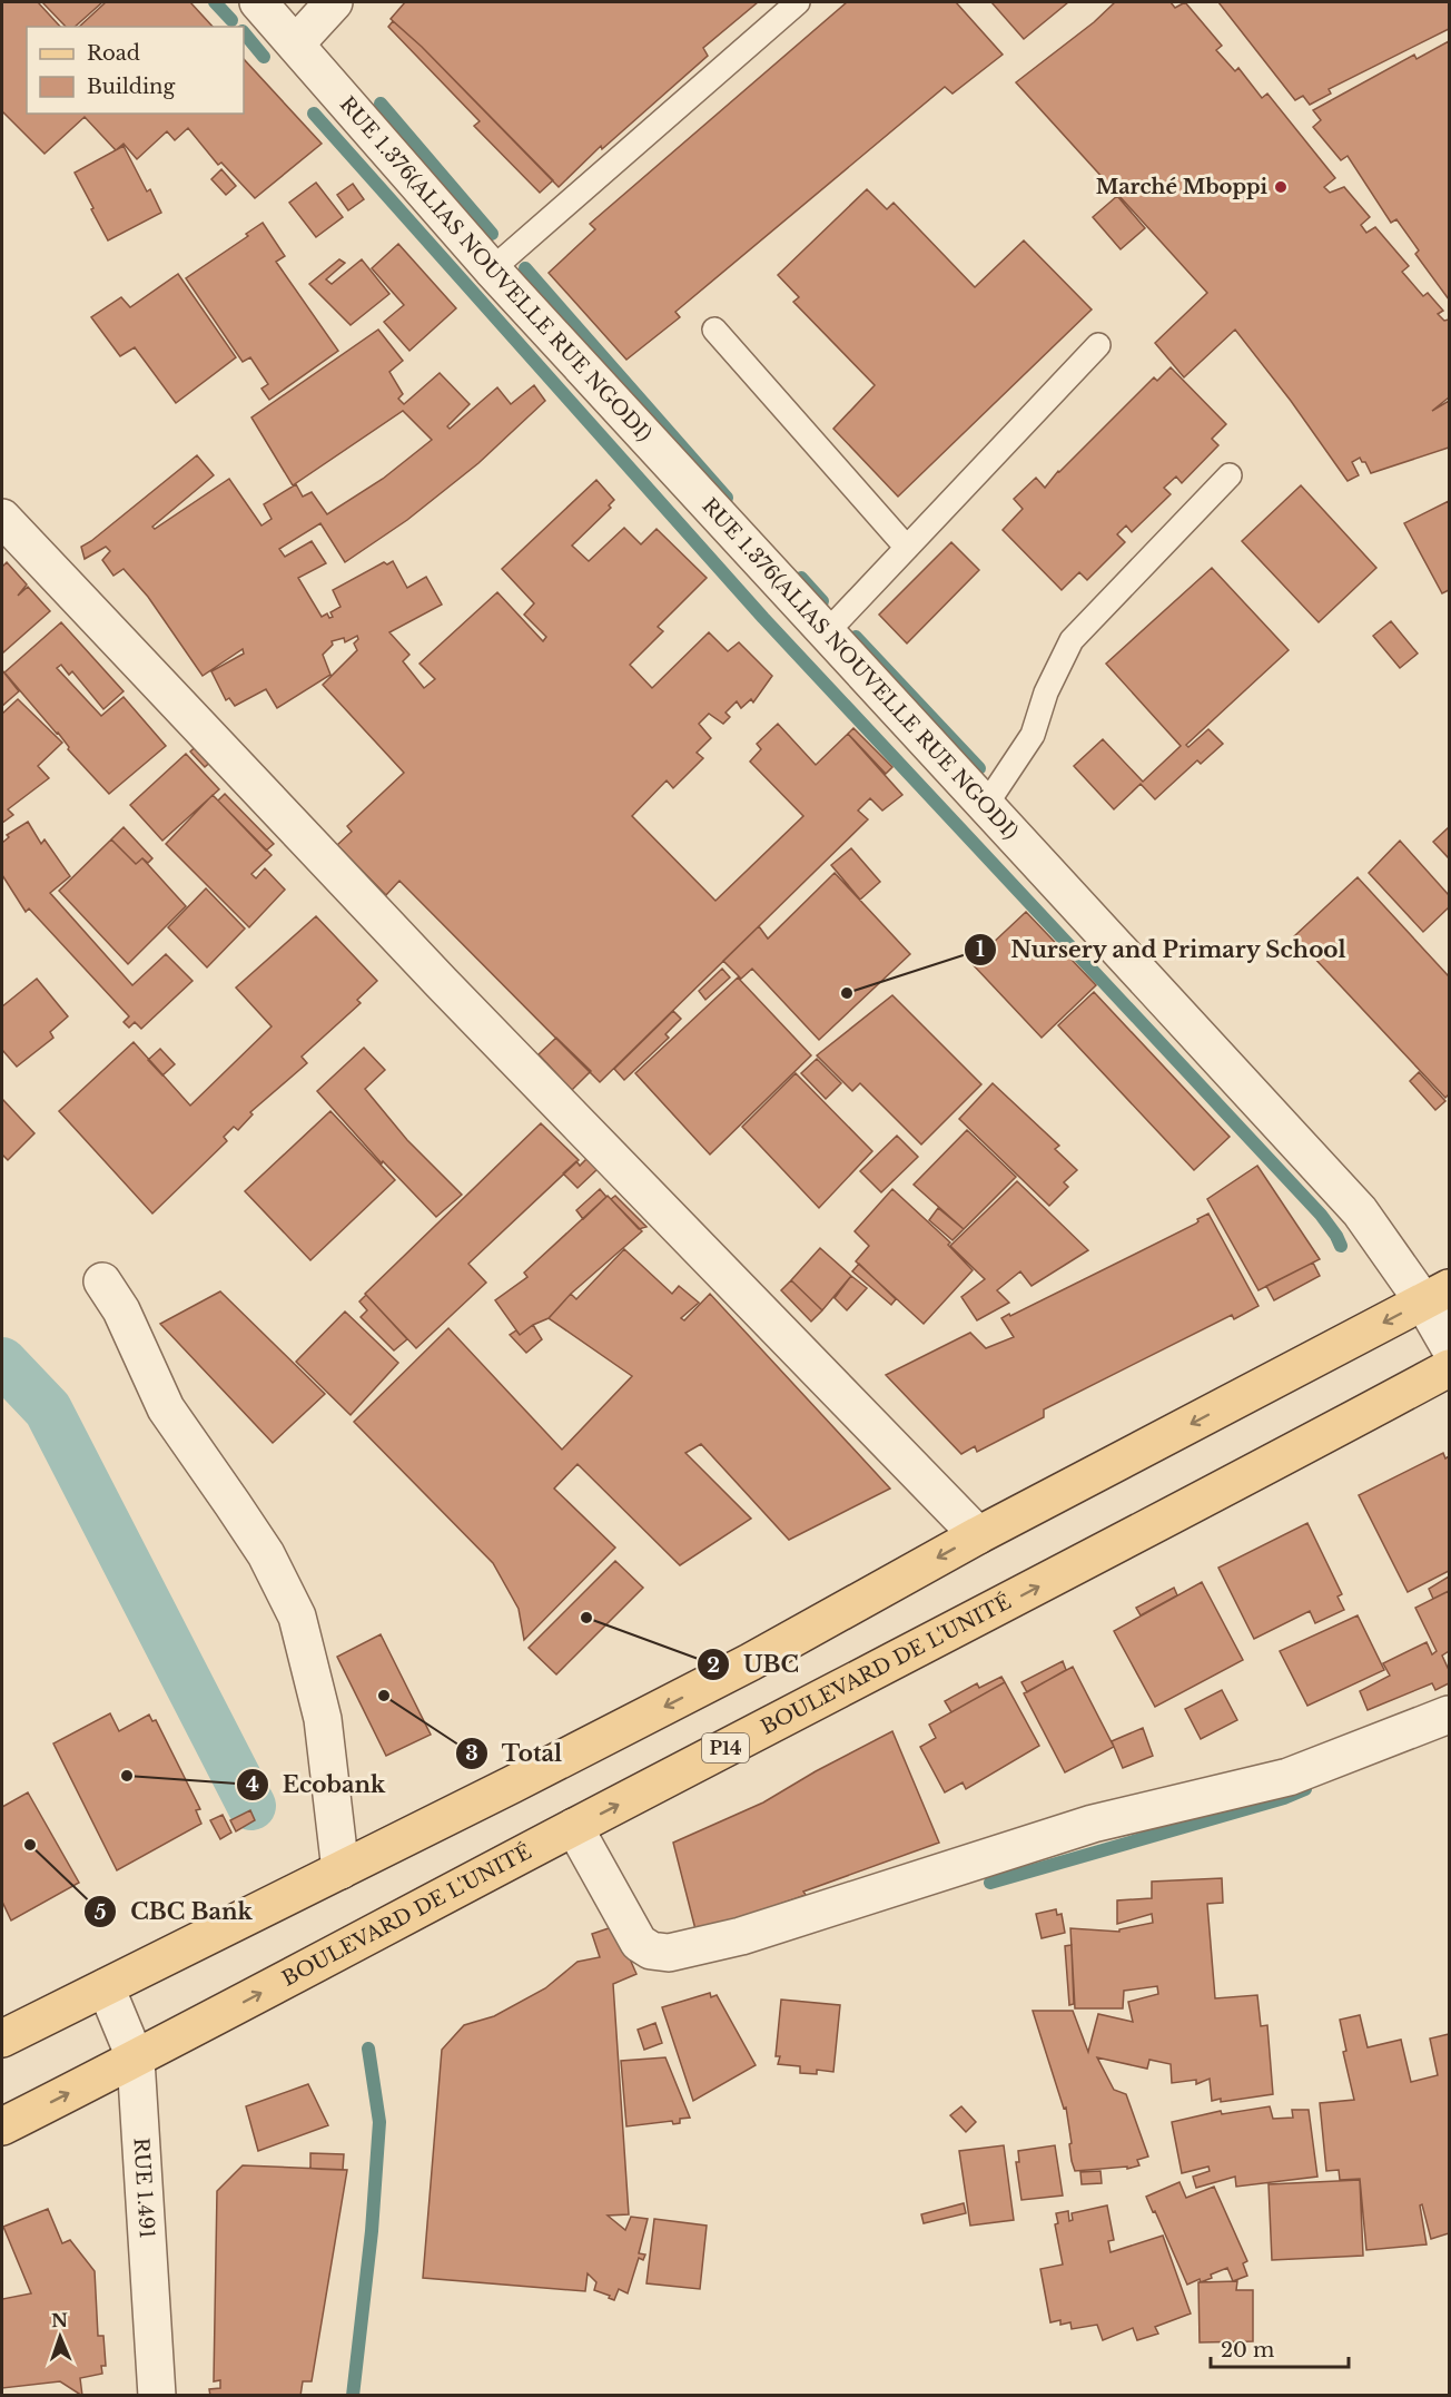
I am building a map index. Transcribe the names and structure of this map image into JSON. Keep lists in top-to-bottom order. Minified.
{"streets":{"main road":["BOULEVARD DE L'UNITÉ","P14"],"street":["RUE 1.376(ALIAS NOUVELLE RUE NGODI)","RUE 1.491"]},"crossings":[["BOULEVARD DE L'UNITÉ","RUE 1.491"]],"places":["Marché Mboppi","Nursery and Primary School","UBC","Total","Ecobank","CBC Bank"],"legend":["Road","Building"],"scale_bar":"20 m","north":"top"}
